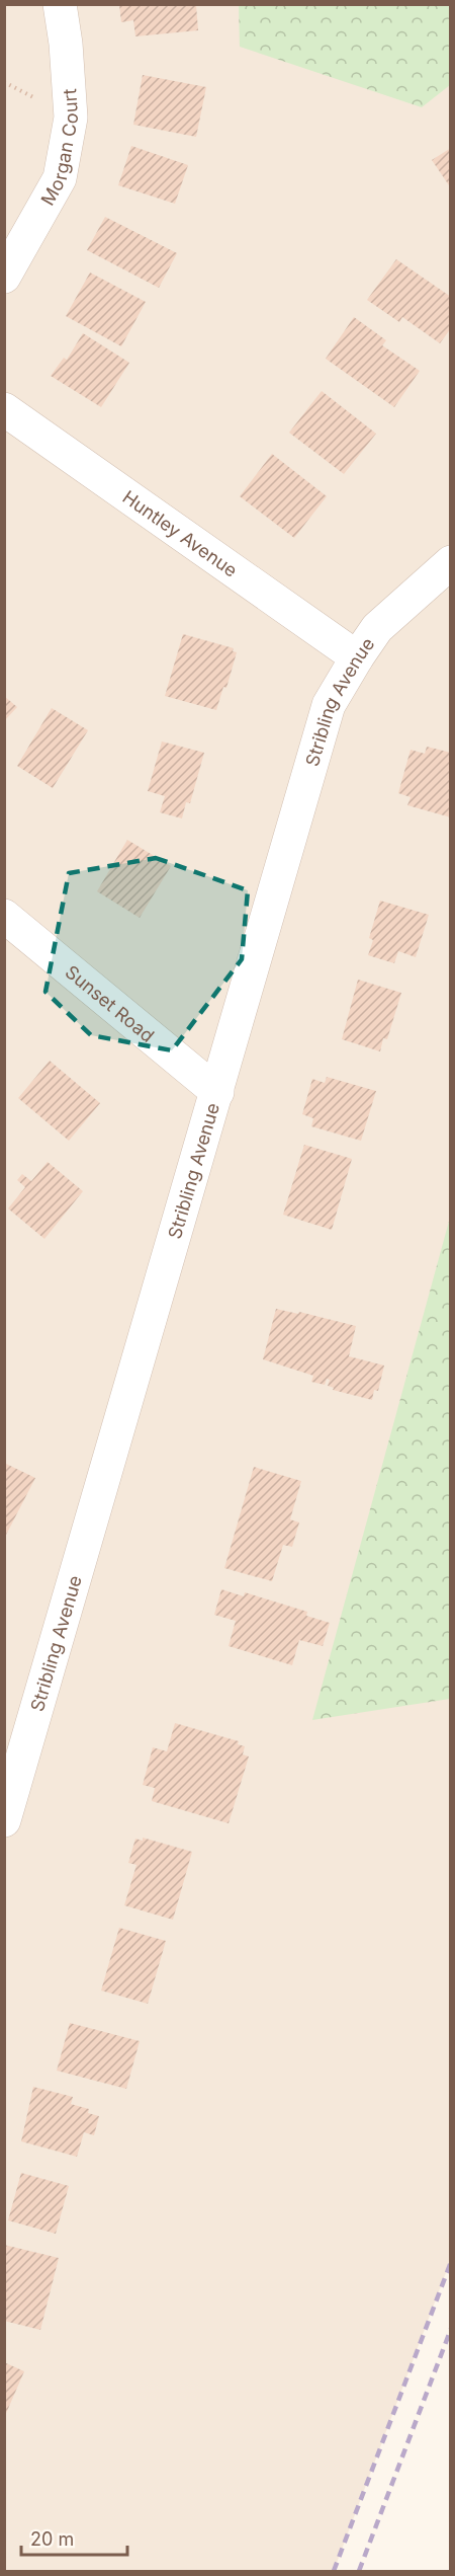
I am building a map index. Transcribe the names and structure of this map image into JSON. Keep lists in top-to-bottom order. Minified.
{"streets":{"street":["Morgan Court","Huntley Avenue","Stribling Avenue","Sunset Road"]},"crossings":[["Huntley Avenue","Stribling Avenue"],["Stribling Avenue","Sunset Road"]],"scale_bar":"20 m"}
